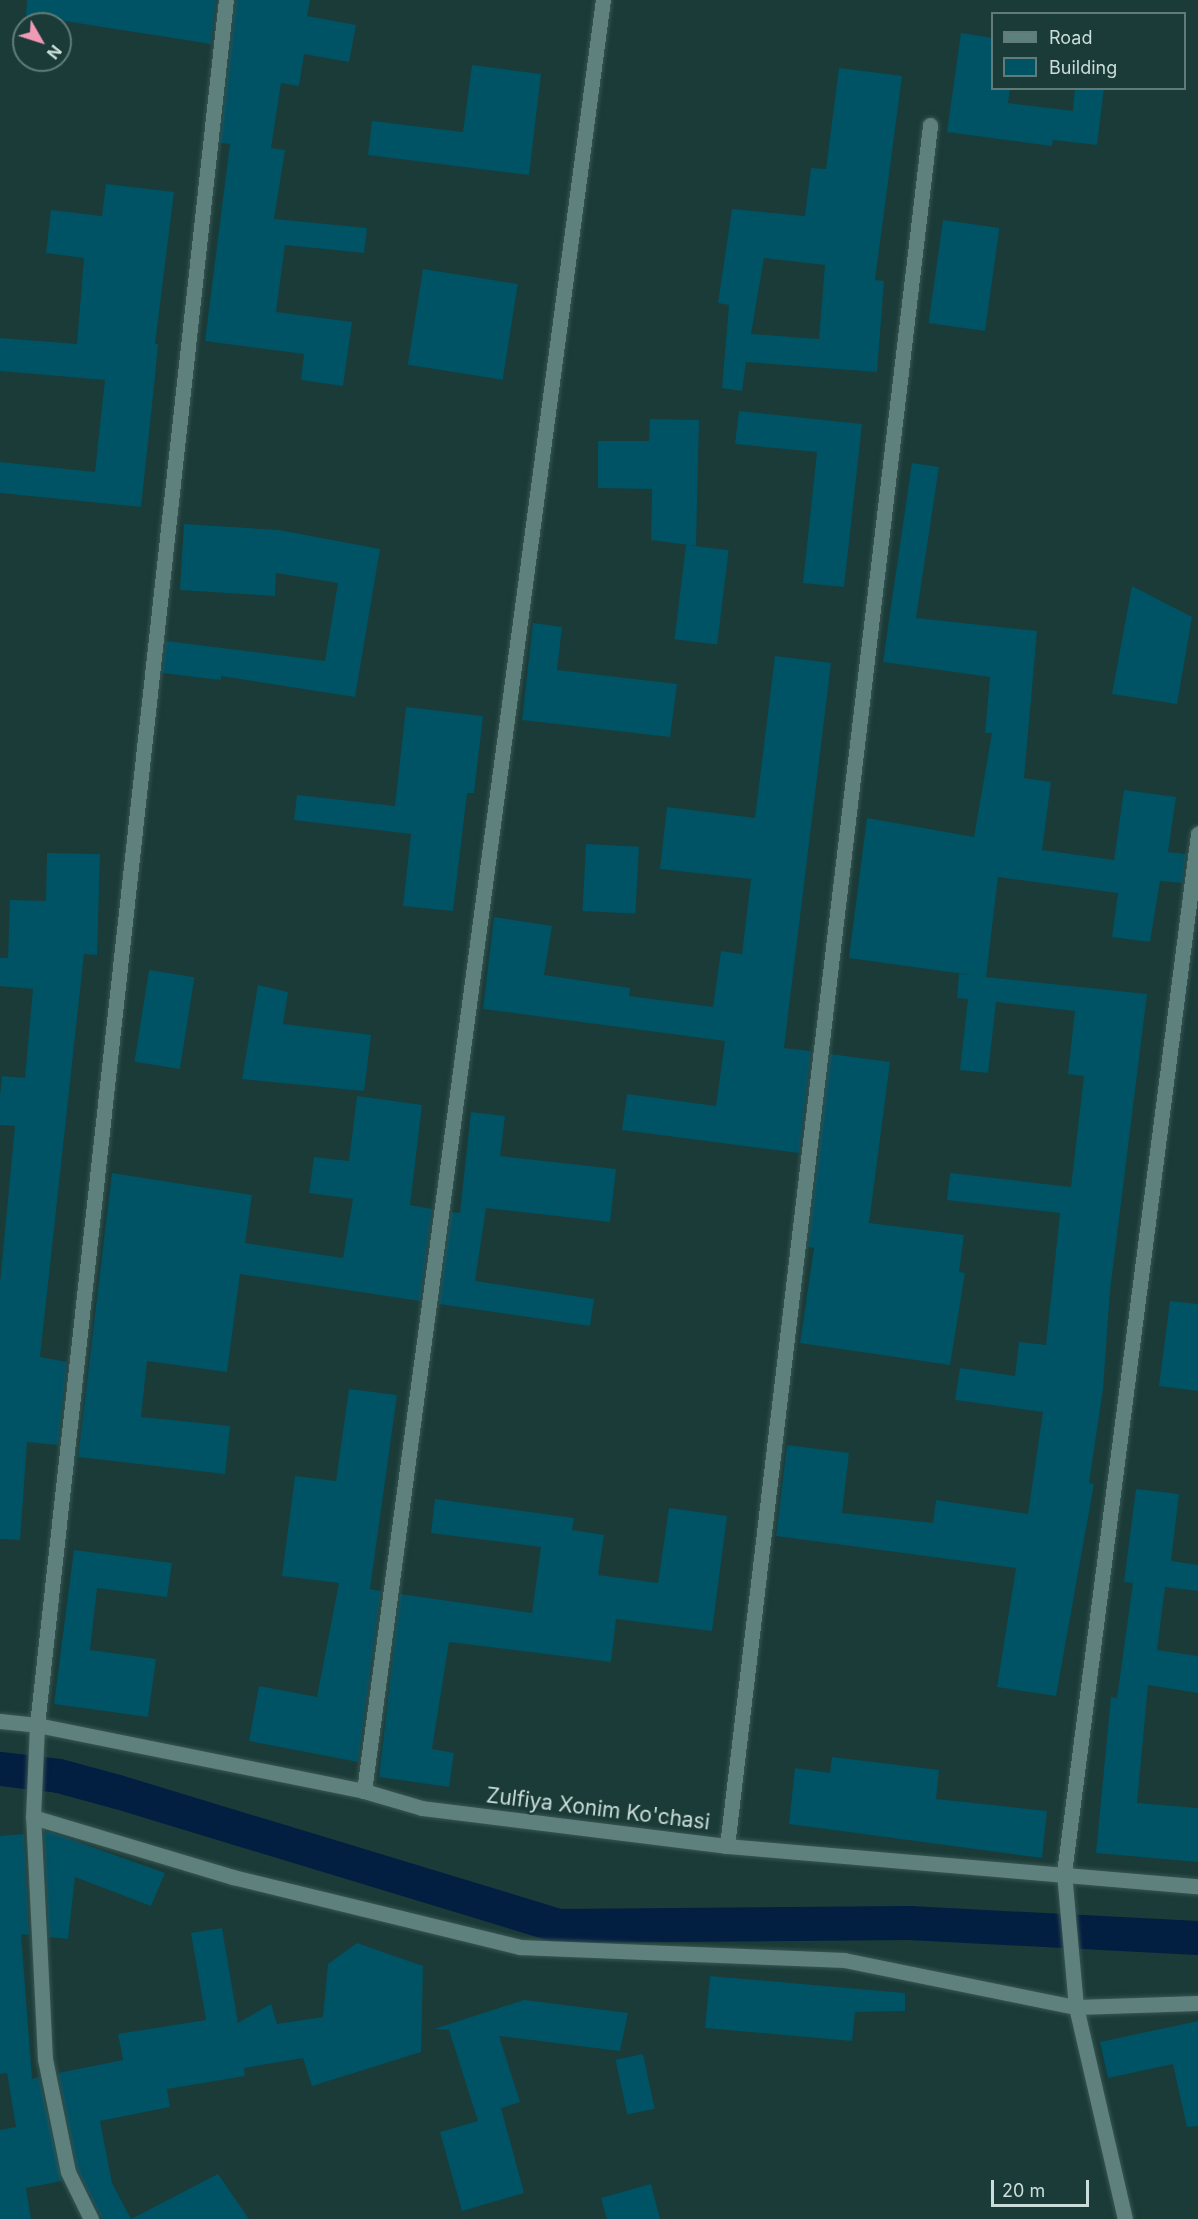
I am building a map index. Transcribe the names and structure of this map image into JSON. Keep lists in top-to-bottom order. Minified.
{"streets":{"street":["Zulfiya Xonim Ko'chasi"]},"legend":["Road","Building"],"scale_bar":"20 m","north":"bottom right"}
